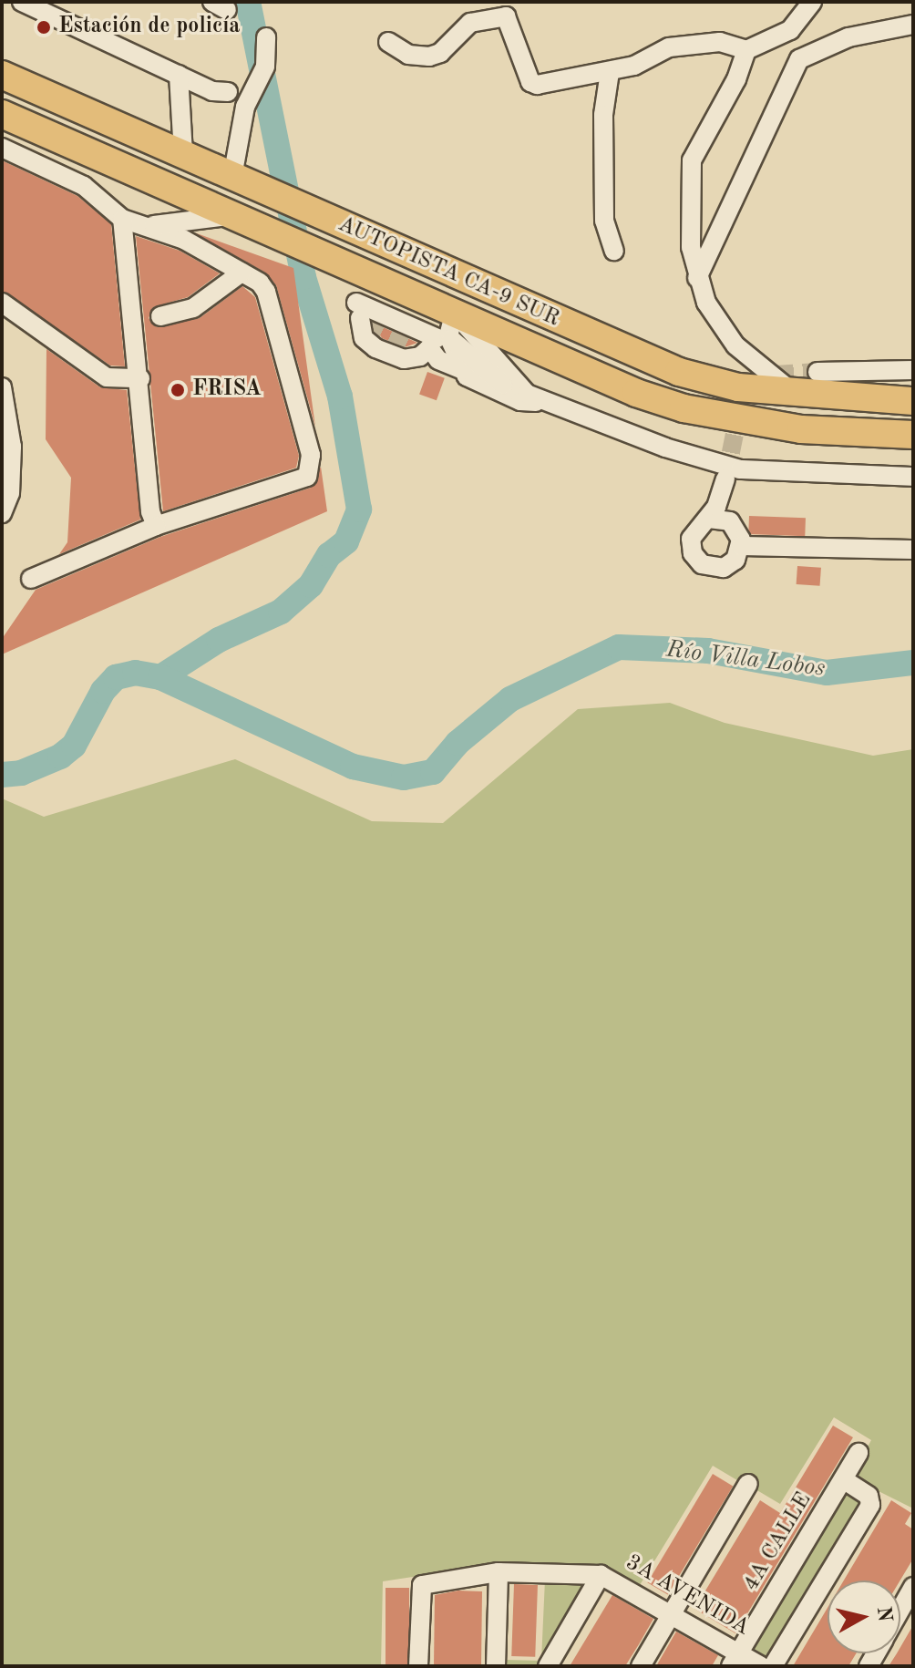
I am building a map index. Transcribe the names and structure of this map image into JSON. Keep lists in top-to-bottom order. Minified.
{"streets":{"highway":["AUTOPISTA CA-9 SUR"],"street":["4A CALLE","3A AVENIDA"]},"crossings":[["4A CALLE","3A AVENIDA"]],"water":["Río Villa Lobos"],"places":["Estación de policía","FRISA"],"north":"right"}
